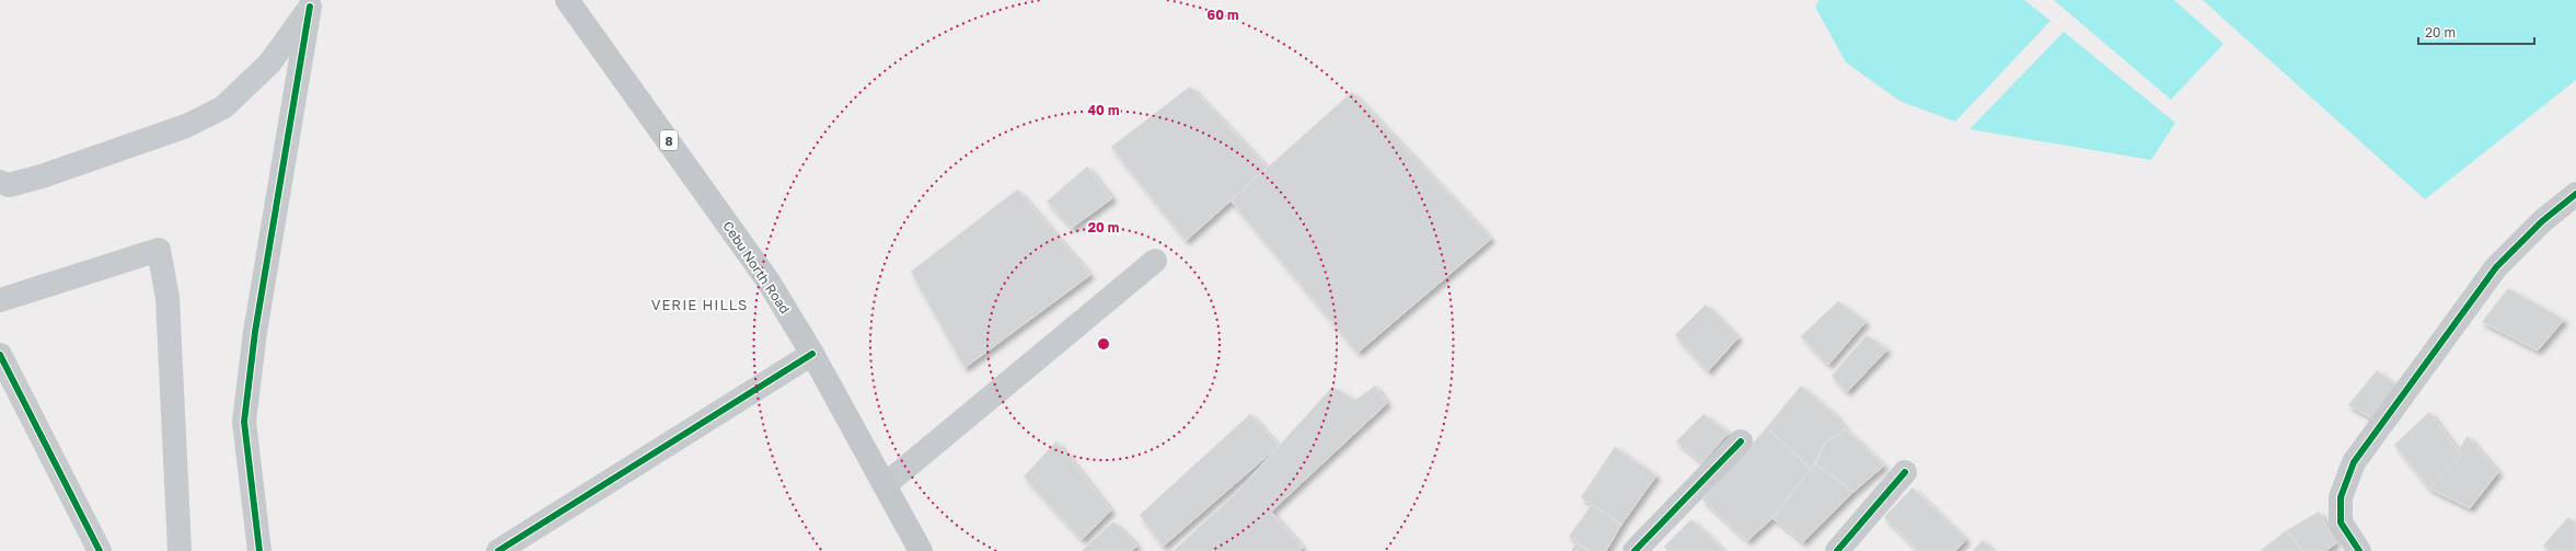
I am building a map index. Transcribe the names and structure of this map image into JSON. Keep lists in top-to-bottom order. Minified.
{"streets":{"main road":["8","Cebu North Road"]},"districts":["VERIE HILLS"],"scale_bar":"20 m","rings":["60 m","40 m","20 m"]}
